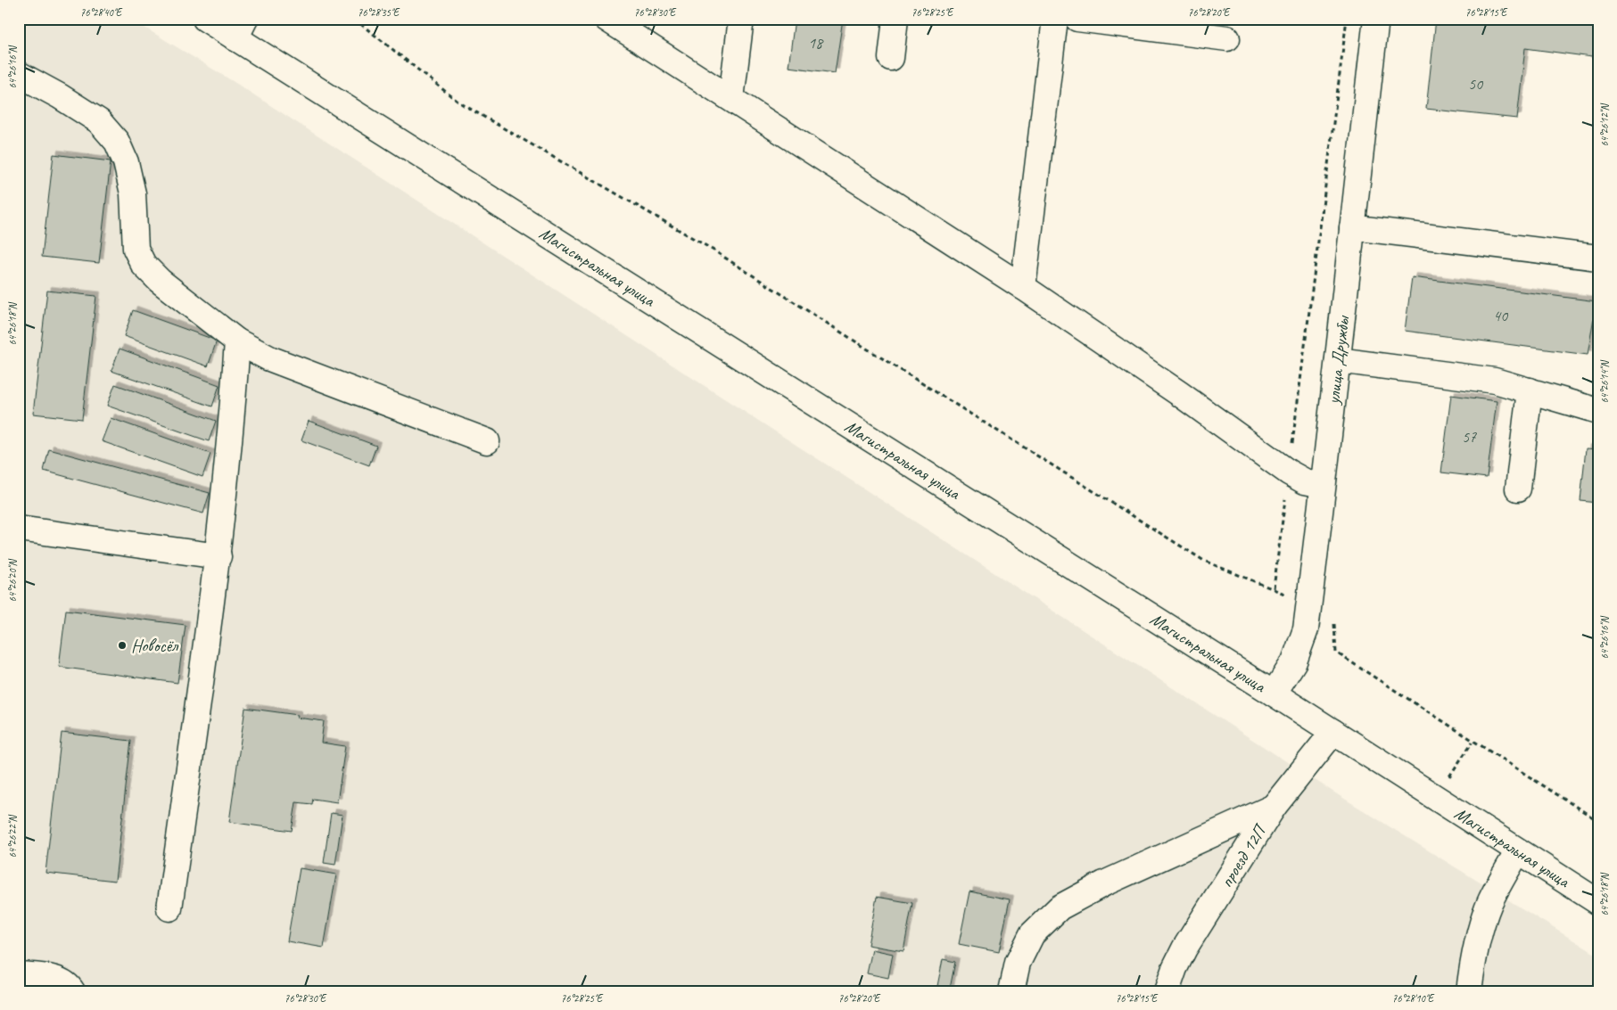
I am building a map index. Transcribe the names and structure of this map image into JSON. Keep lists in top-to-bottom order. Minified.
{"streets":{"main road":["Магистральная улица","улица Дружбы","проезд 12П"]},"crossings":[["Магистральная улица","улица Дружбы"],["Магистральная улица","проезд 12П"]],"places":["Новосёл"],"house_numbers":["18","50","40","57"],"coordinates":["76°28'40\"E","76°28'35\"E","76°28'30\"E","76°28'25\"E","76°28'20\"E","76°28'15\"E","64°26'16\"N","64°26'12\"N","64°26'18\"N","64°26'14\"N","64°26'20\"N","64°26'22\"N","76°28'10\"E"]}
